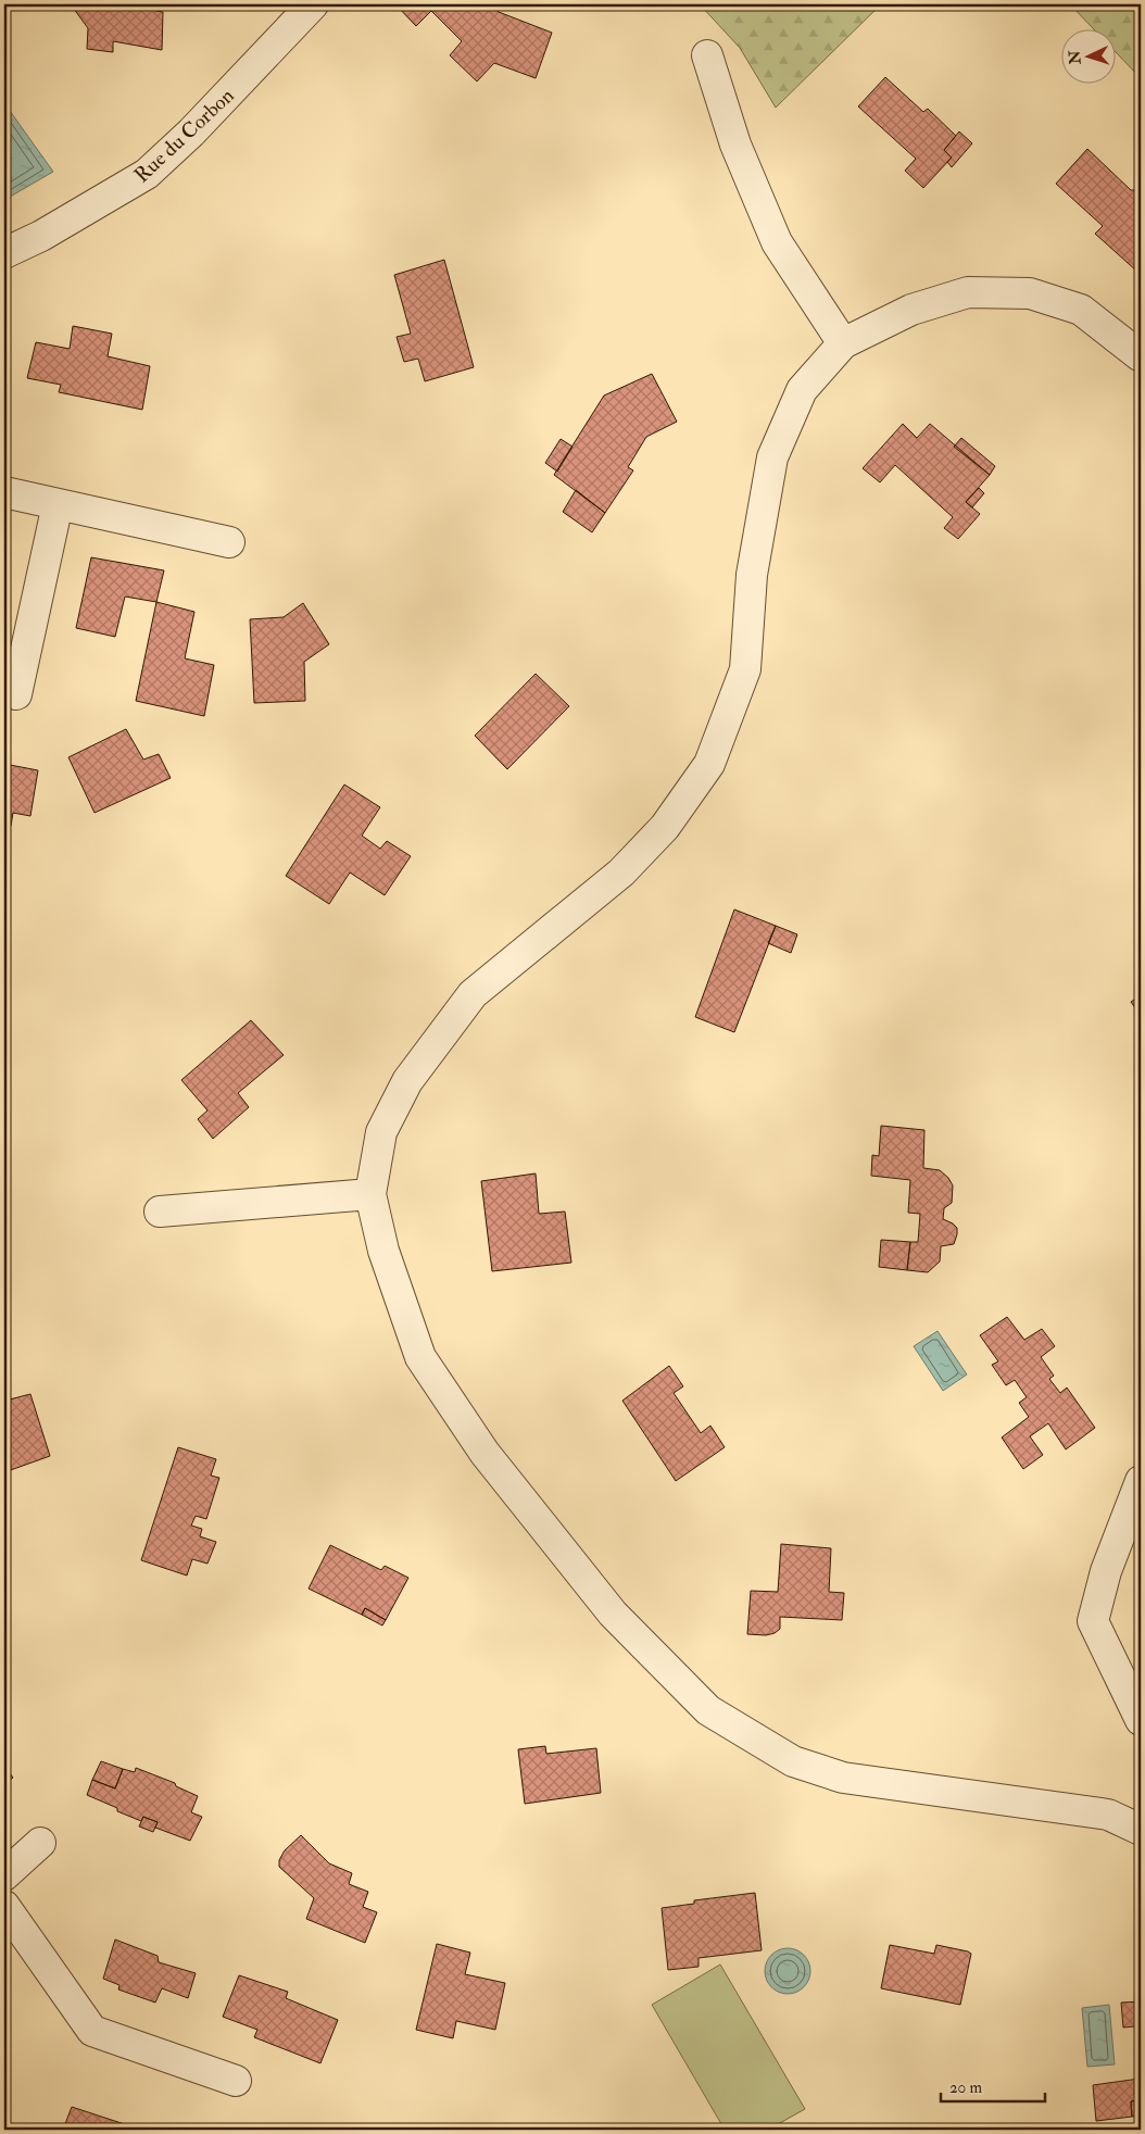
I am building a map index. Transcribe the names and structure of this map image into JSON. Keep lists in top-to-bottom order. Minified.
{"streets":{"street":["Rue du Corbon"]},"scale_bar":"20 m","north":"left"}
